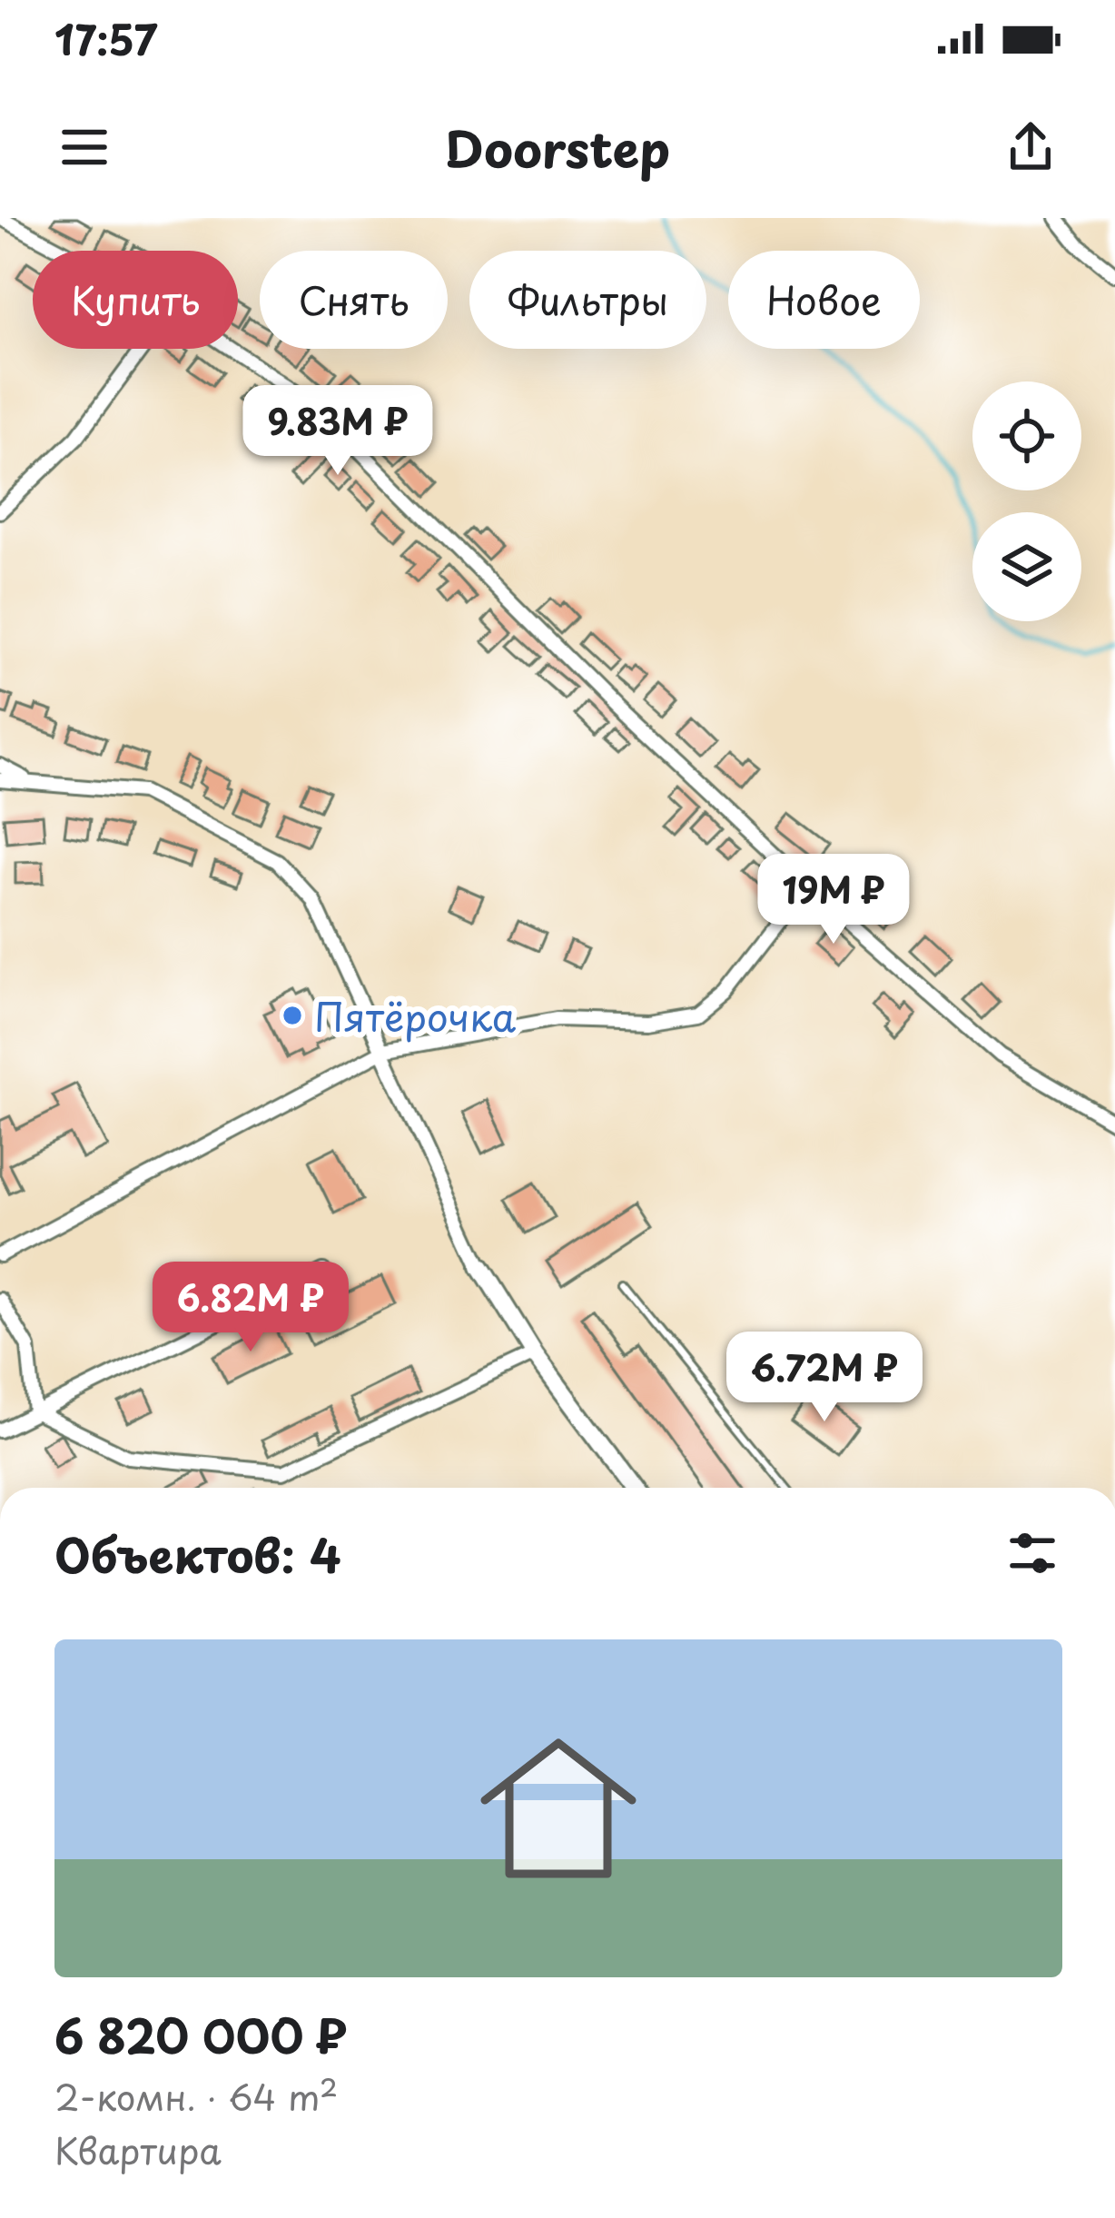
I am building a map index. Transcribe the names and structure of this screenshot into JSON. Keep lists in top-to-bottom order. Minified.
{"places":["Пятёрочка"],"page":{"status":"17:57","header":"Doorstep","chip":["Купить","Снять","Фильтры","Новое"],"price":["9.83M ₽","19M ₽","6.82M ₽","6.72M ₽"],"heading":"Объектов: 4","list":[{"name":"6 820 000 ₽","note":"2-комн. · 64 m² · Квартира"}]}}
